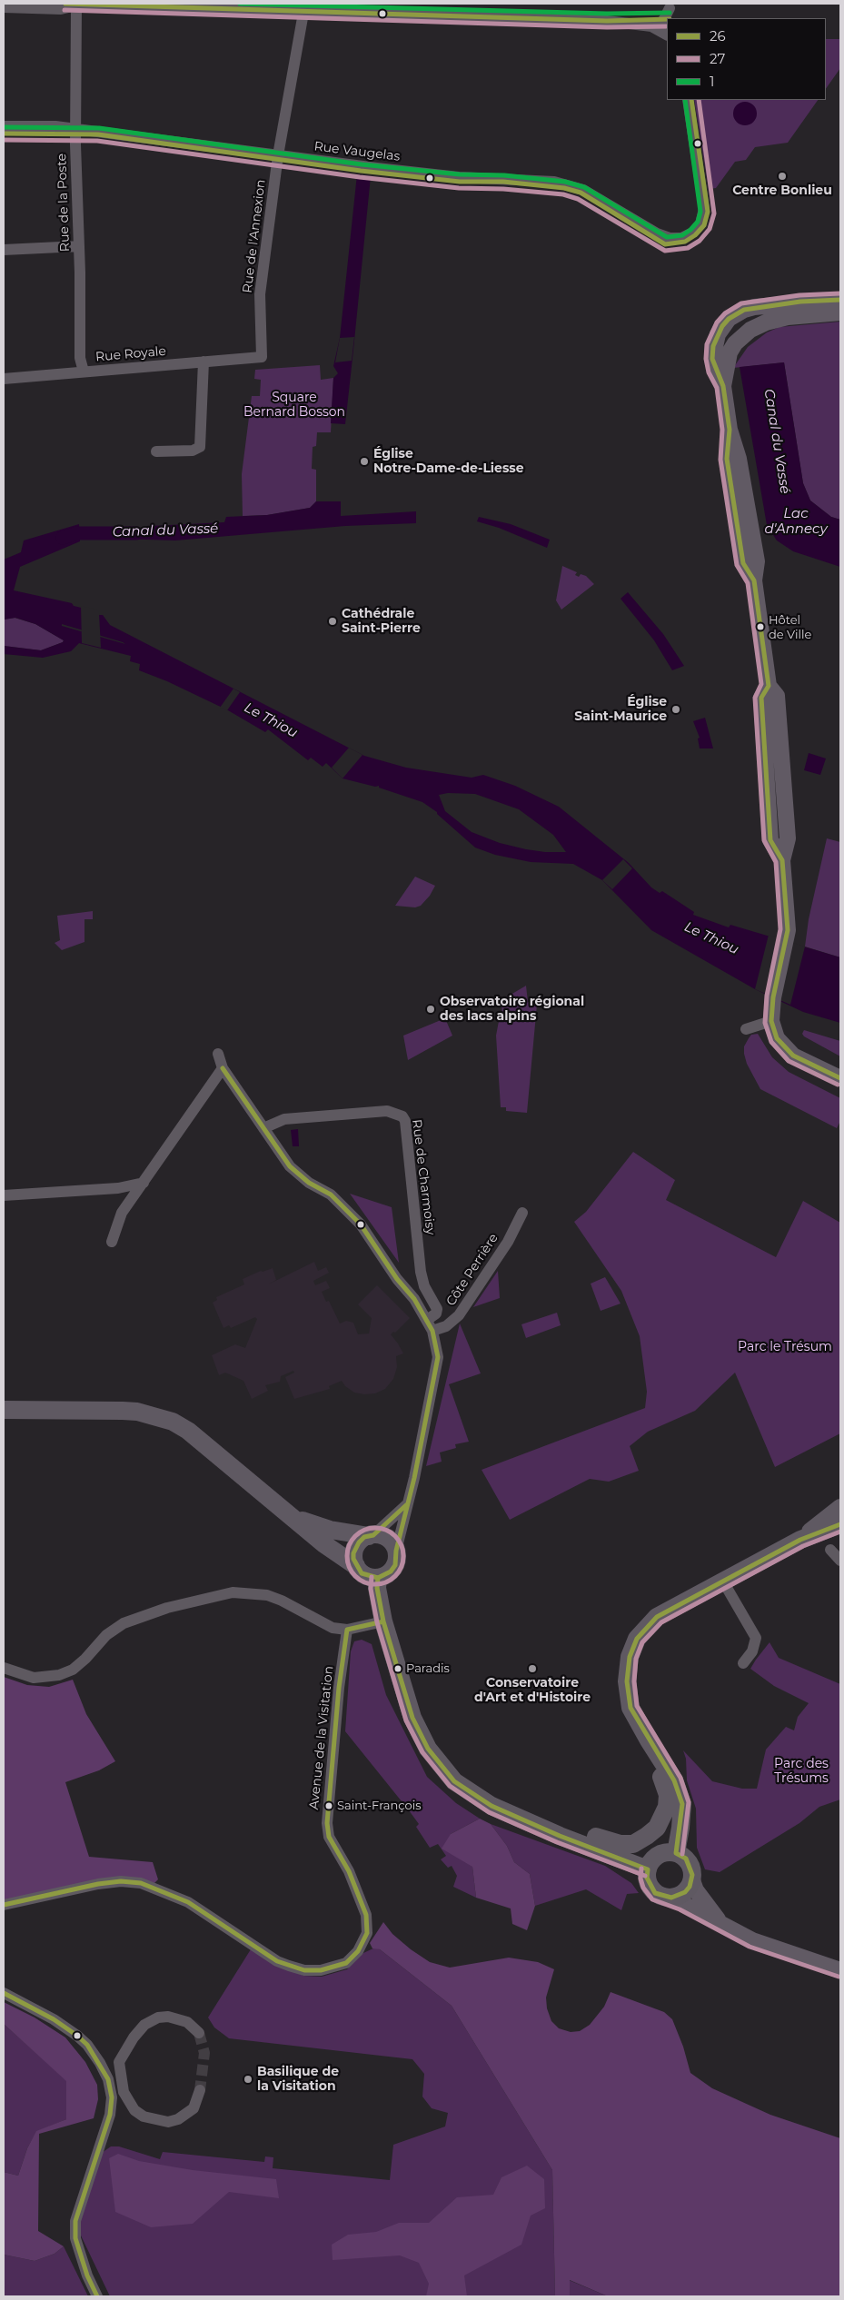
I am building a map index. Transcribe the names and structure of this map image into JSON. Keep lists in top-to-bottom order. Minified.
{"streets":{"street":["Rue Vaugelas","Rue de la Poste","Rue de l'Annexion","Rue Royale","Rue de Charmoisy","Côte Perrière","Avenue de la Visitation"]},"crossings":[["Rue Vaugelas","Rue de la Poste"],["Rue Vaugelas","Rue de l'Annexion"],["Rue de la Poste","Rue Royale"],["Rue de l'Annexion","Rue Royale"]],"water":["Canal du Vassé","Lac d'Annecy","Le Thiou"],"parks":["Square Bernard Bosson","Parc le Trésum","Parc des Trésums"],"places":["Centre Bonlieu","Église Notre-Dame-de-Liesse","Cathédrale Saint-Pierre","Hôtel de Ville","Église Saint-Maurice","Observatoire régional des lacs alpins","Paradis","Conservatoire d'Art et d'Histoire","Saint-François","Basilique de la Visitation"],"lines":["transit line 26","transit line 1","transit line 27"],"legend":["26","27","1"]}
